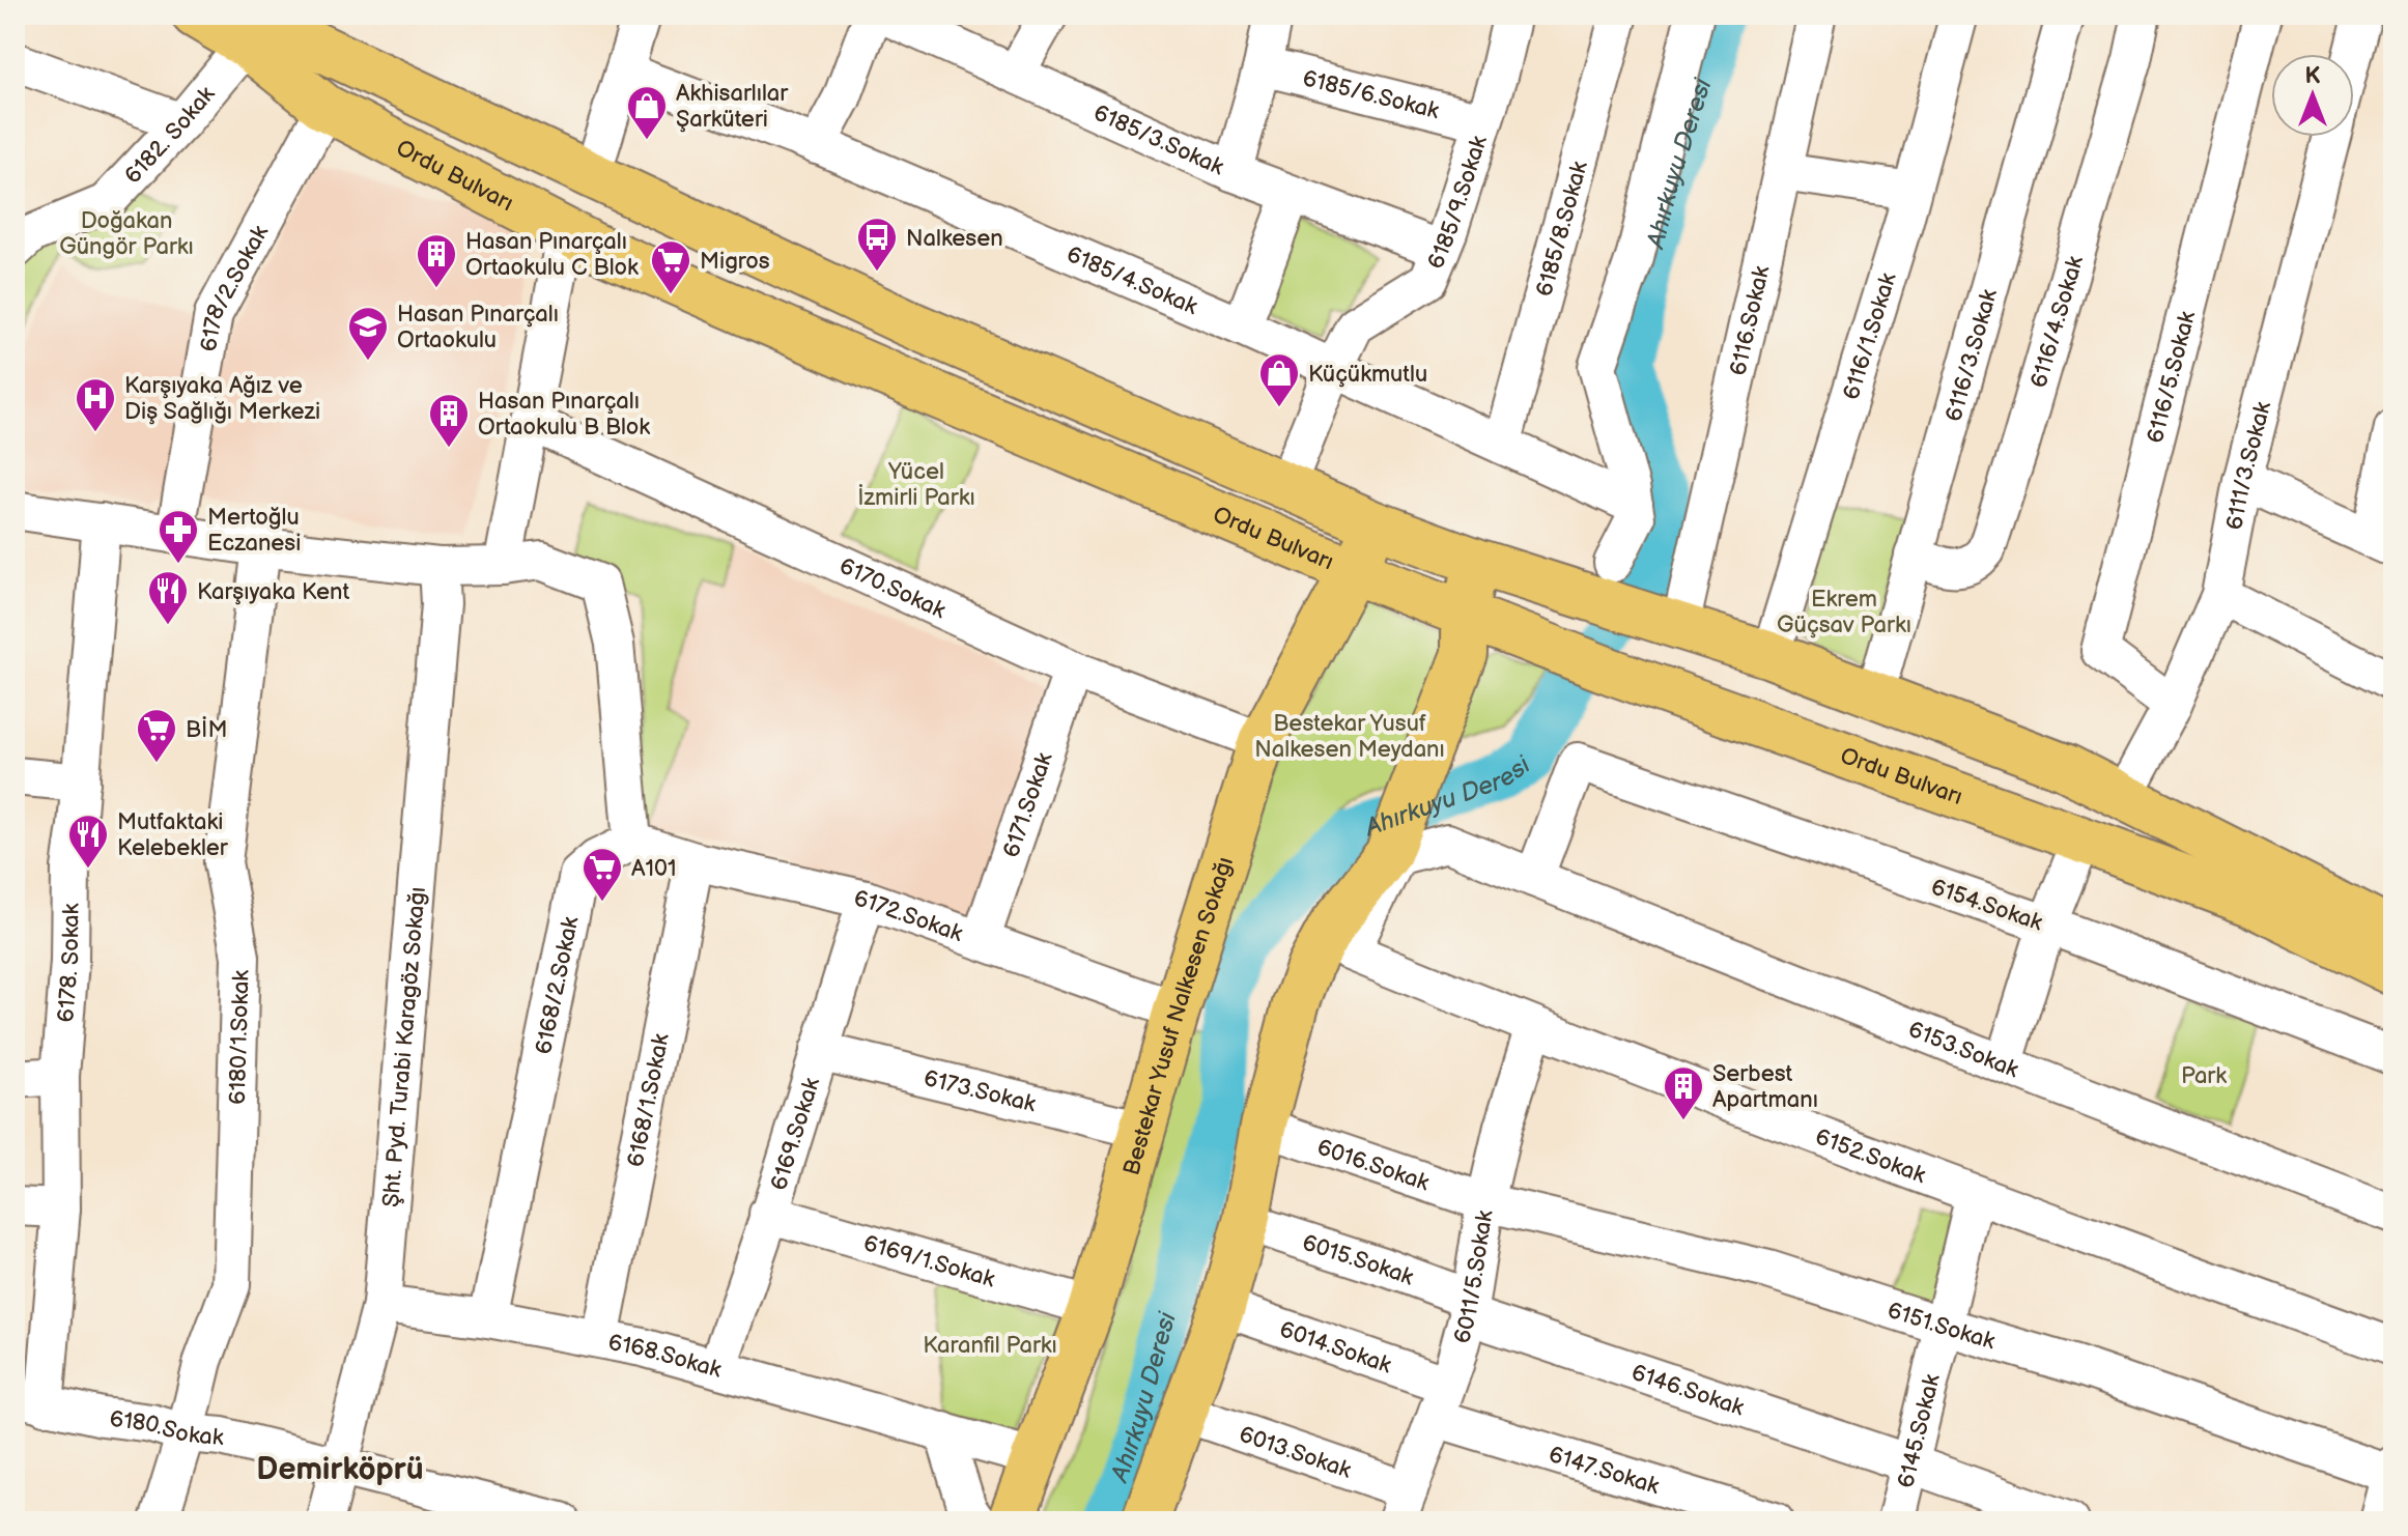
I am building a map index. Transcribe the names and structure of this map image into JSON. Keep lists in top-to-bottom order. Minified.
{"streets":{"main road":["Ordu Bulvarı","Bestekar Yusuf Nalkesen Sokağı"],"street":["6185/6.Sokak","6182. Sokak","6185/3.Sokak","6185/9.Sokak","6185/8.Sokak","6185/4.Sokak","6178/2.Sokak","6116.Sokak","6116/4.Sokak","6116/1.Sokak","6116/3.Sokak","6116/5.Sokak","6111/3.Sokak","6170.Sokak","6171.Sokak","6154.Sokak","6172.Sokak","6178. Sokak","6168/2.Sokak","6180/1.Sokak","Şht. Pyd. Turabi Karagöz Sokağı","6153.Sokak","6173.Sokak","6168/1.Sokak","6169.Sokak","6152.Sokak","6016.Sokak","6169/1.Sokak","6015.Sokak","6011/5.Sokak","6151.Sokak","6014.Sokak","6168.Sokak","6146.Sokak","6180.Sokak","6145.Sokak","6013.Sokak","6147.Sokak"]},"crossings":[["6185/6.Sokak","6185/9.Sokak"],["6182. Sokak","Ordu Bulvarı"],["6185/3.Sokak","6185/9.Sokak"],["Ordu Bulvarı","6185/9.Sokak"],["Ordu Bulvarı","6178/2.Sokak"],["Ordu Bulvarı","6116.Sokak"],["Ordu Bulvarı","6116/1.Sokak"],["Ordu Bulvarı","6116/3.Sokak"],["Ordu Bulvarı","6111/3.Sokak"],["Ordu Bulvarı","Bestekar Yusuf Nalkesen Sokağı"],["6185/9.Sokak","6185/4.Sokak"],["6185/8.Sokak","6185/4.Sokak"],["6116/4.Sokak","6116/3.Sokak"],["6116/5.Sokak","6111/3.Sokak"],["6170.Sokak","6171.Sokak"],["6170.Sokak","Bestekar Yusuf Nalkesen Sokağı"],["6171.Sokak","6172.Sokak"],["6154.Sokak","6153.Sokak"],["6172.Sokak","6168/2.Sokak"],["6172.Sokak","Bestekar Yusuf Nalkesen Sokağı"],["6172.Sokak","6168/1.Sokak"],["6172.Sokak","6169.Sokak"],["6178. Sokak","6180.Sokak"],["6168/2.Sokak","6168.Sokak"],["Bestekar Yusuf Nalkesen Sokağı","6173.Sokak"],["Bestekar Yusuf Nalkesen Sokağı","6169/1.Sokak"],["Bestekar Yusuf Nalkesen Sokağı","6168.Sokak"],["6180/1.Sokak","6180.Sokak"],["Şht. Pyd. Turabi Karagöz Sokağı","6168.Sokak"],["Şht. Pyd. Turabi Karagöz Sokağı","6180.Sokak"],["6153.Sokak","6152.Sokak"],["6173.Sokak","6169.Sokak"],["6168/1.Sokak","6168.Sokak"],["6169.Sokak","6169/1.Sokak"],["6169.Sokak","6168.Sokak"],["6152.Sokak","6011/5.Sokak"],["6152.Sokak","6145.Sokak"],["6016.Sokak","6011/5.Sokak"],["6016.Sokak","6151.Sokak"],["6015.Sokak","6011/5.Sokak"],["6015.Sokak","6146.Sokak"],["6011/5.Sokak","6151.Sokak"],["6011/5.Sokak","6014.Sokak"],["6011/5.Sokak","6146.Sokak"],["6011/5.Sokak","6013.Sokak"],["6011/5.Sokak","6147.Sokak"],["6151.Sokak","6145.Sokak"],["6014.Sokak","6147.Sokak"],["6146.Sokak","6145.Sokak"]],"districts":["Demirköprü"],"water":["Ahırkuyu Deresi"],"parks":["Doğakan Güngör Parkı","Yücel İzmirli Parkı","Ekrem Güçsav Parkı","Bestekar Yusuf Nalkesen Meydanı","Park","Karanfil Parkı"],"places":{"shop":["Akhisarlılar Şarküteri","Küçükmutlu"],"bus stop":["Nalkesen"],"building":["Hasan Pınarçalı Ortaokulu C Blok","Hasan Pınarçalı Ortaokulu B Blok","Serbest Apartmanı"],"supermarket":["Migros","BİM","A101"],"school or university":["Hasan Pınarçalı Ortaokulu"],"hospital":["Karşıyaka Ağız ve Diş Sağlığı Merkezi"],"pharmacy":["Mertoğlu Eczanesi"],"restaurant":["Karşıyaka Kent","Mutfaktaki Kelebekler"]},"north":"top"}
